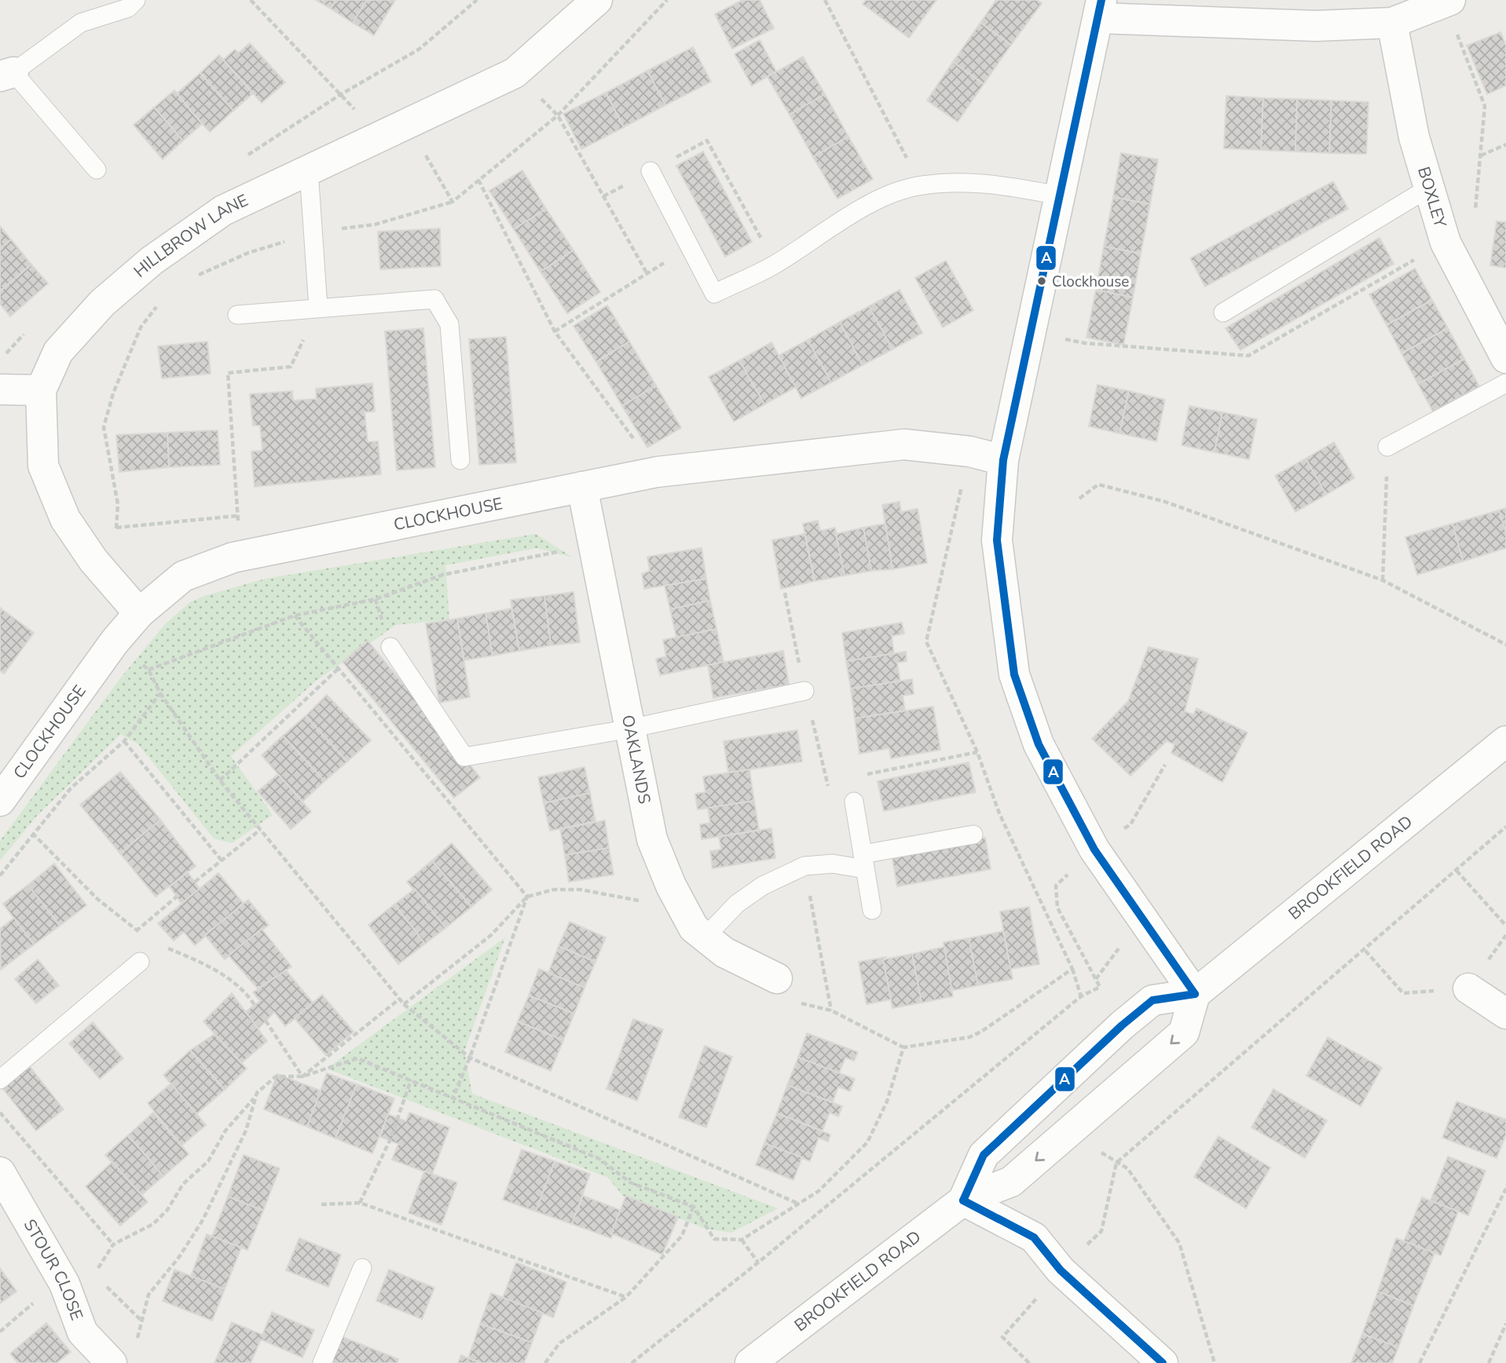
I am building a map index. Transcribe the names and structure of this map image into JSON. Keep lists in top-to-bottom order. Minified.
{"streets":{"street":["BOXLEY","HILLBROW LANE","CLOCKHOUSE","OAKLANDS","BROOKFIELD ROAD","STOUR CLOSE"]},"crossings":[["HILLBROW LANE","CLOCKHOUSE"],["CLOCKHOUSE","OAKLANDS"]],"places":["Clockhouse"],"lines":["transit line A"]}
